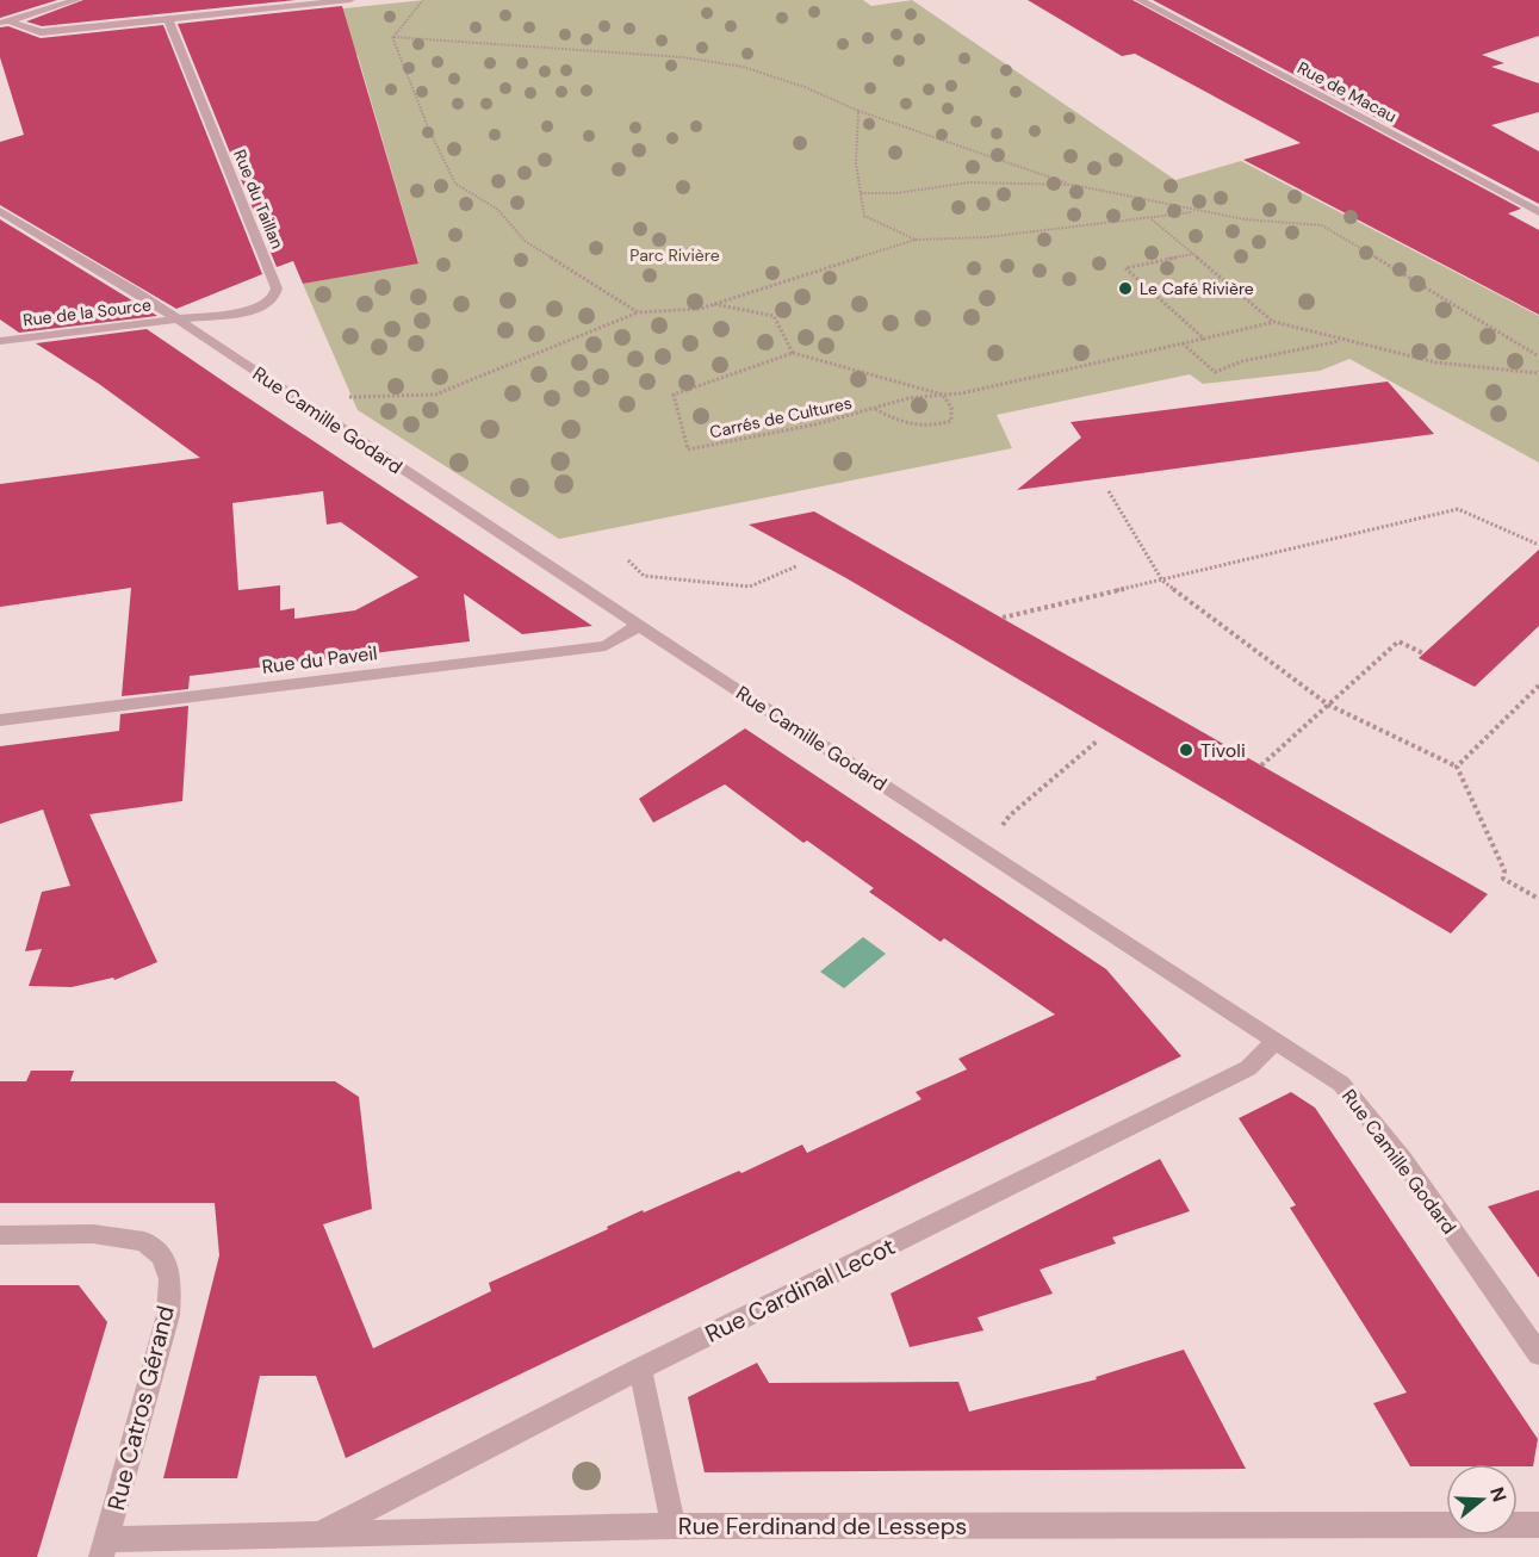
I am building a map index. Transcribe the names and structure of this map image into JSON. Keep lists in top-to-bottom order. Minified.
{"streets":{"street":["Rue de Macau","Rue du Taillan","Rue de la Source","Rue Camille Godard","Rue du Paveil","Rue Cardinal Lecot","Rue Catros Gérand","Rue Ferdinand de Lesseps"],"path":["Carrés de Cultures"]},"crossings":[["Rue du Taillan","Rue de la Source"],["Rue du Taillan","Rue Camille Godard"],["Rue de la Source","Rue Camille Godard"],["Rue Camille Godard","Rue du Paveil"],["Rue Camille Godard","Rue Cardinal Lecot"],["Rue Cardinal Lecot","Rue Ferdinand de Lesseps"],["Rue Catros Gérand","Rue Ferdinand de Lesseps"]],"parks":["Parc Rivière"],"places":["Le Café Rivière","Tivoli"],"north":"right"}
